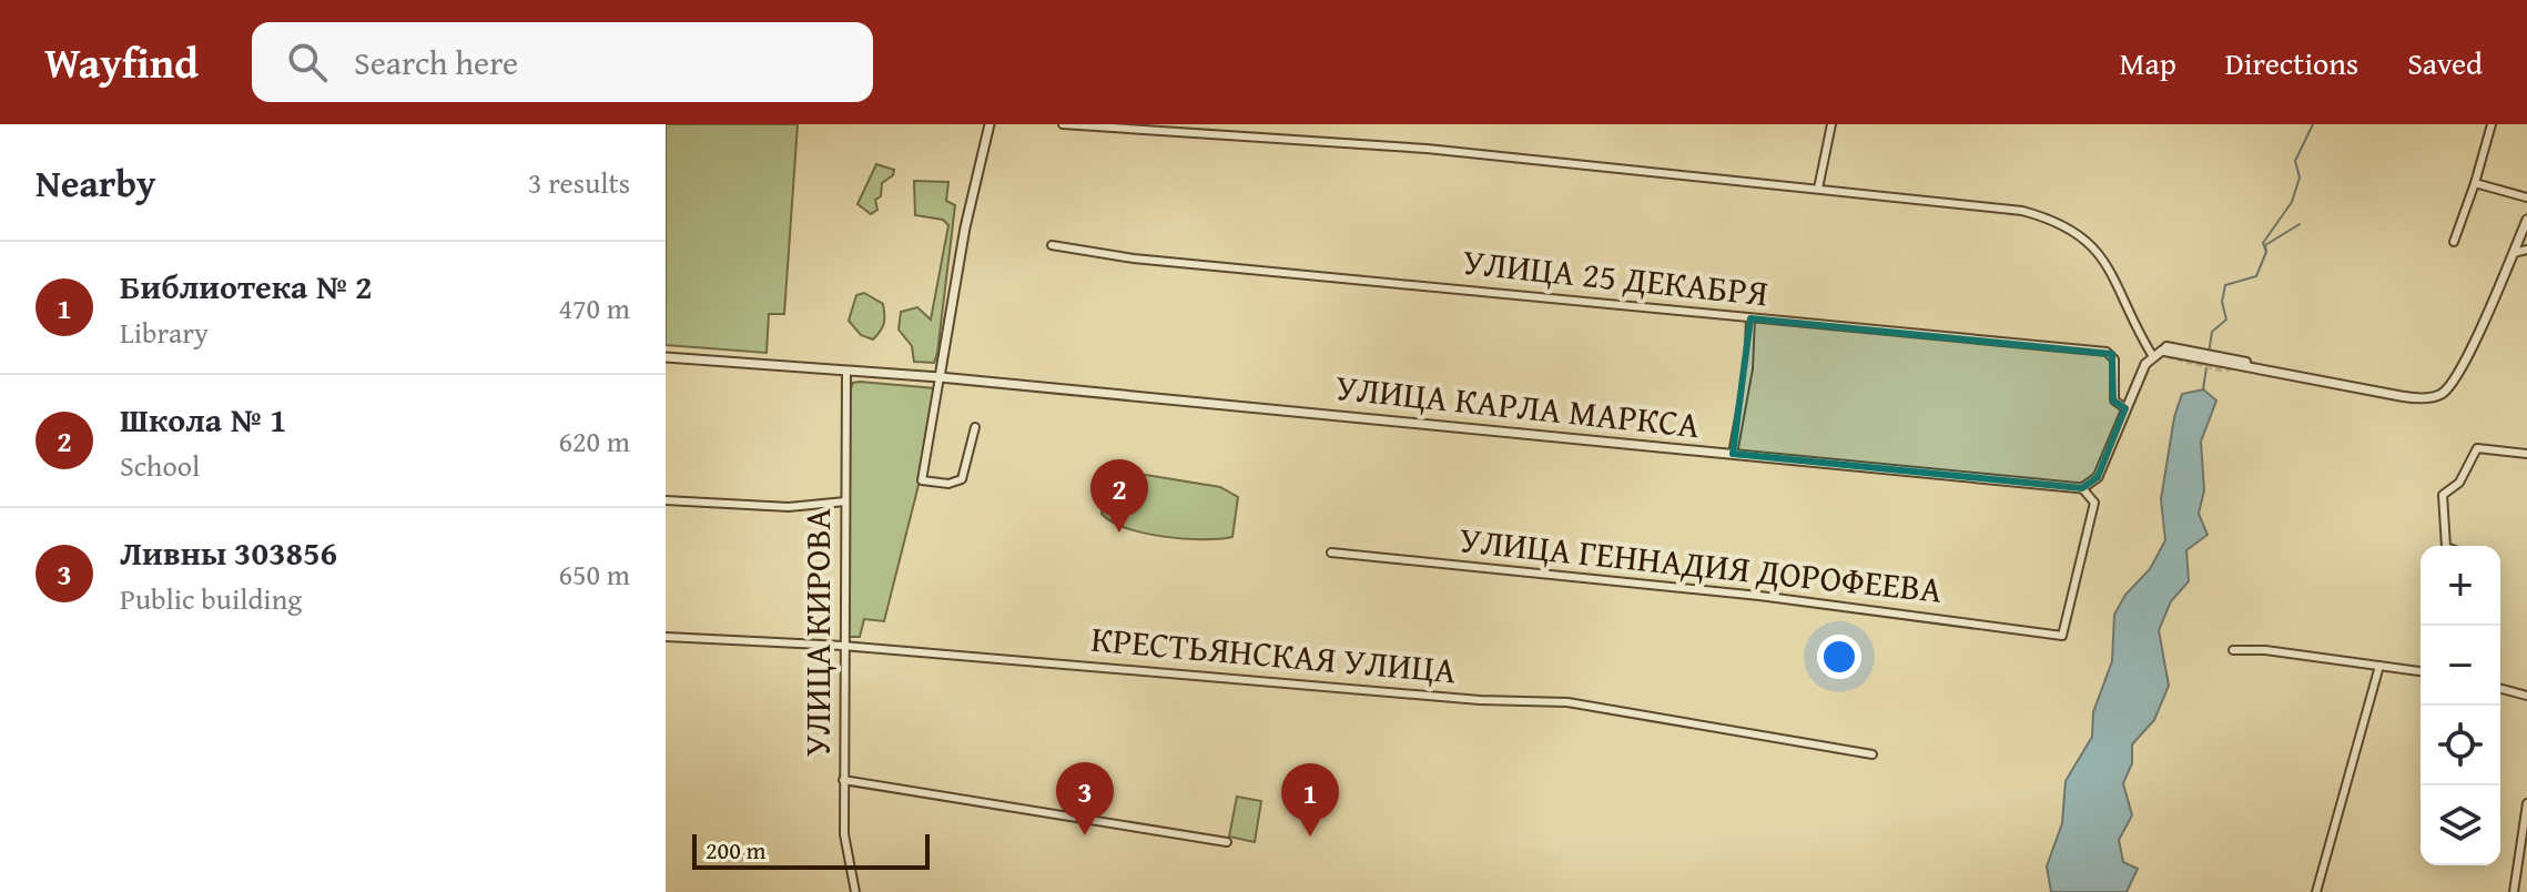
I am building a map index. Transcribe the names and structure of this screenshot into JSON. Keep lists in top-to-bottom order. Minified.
{"streets":{"street":["УЛИЦА 25 ДЕКАБРЯ","УЛИЦА КАРЛА МАРКСА","УЛИЦА ГЕННАДИЯ ДОРОФЕЕВА","УЛИЦА КИРОВА","КРЕСТЬЯНСКАЯ УЛИЦА"]},"crossings":[["УЛИЦА КАРЛА МАРКСА","УЛИЦА ГЕННАДИЯ ДОРОФЕЕВА"],["УЛИЦА КАРЛА МАРКСА","УЛИЦА КИРОВА"],["УЛИЦА КИРОВА","КРЕСТЬЯНСКАЯ УЛИЦА"]],"scale_bar":"200 m","page":{"header":"Wayfind","search":"Search here","nav":["Map","Directions","Saved"],"heading":["Nearby","3 results"],"list":[{"mark":"1","name":"Библиотека № 2","note":"Library","value":"470 m"},{"mark":"2","name":"Школа № 1","note":"School","value":"620 m"},{"mark":"3","name":"Ливны 303856","note":"Public building","value":"650 m"}],"pins":["2","3","1"],"map_buttons":["+","−"],"scale":"200 m"}}
